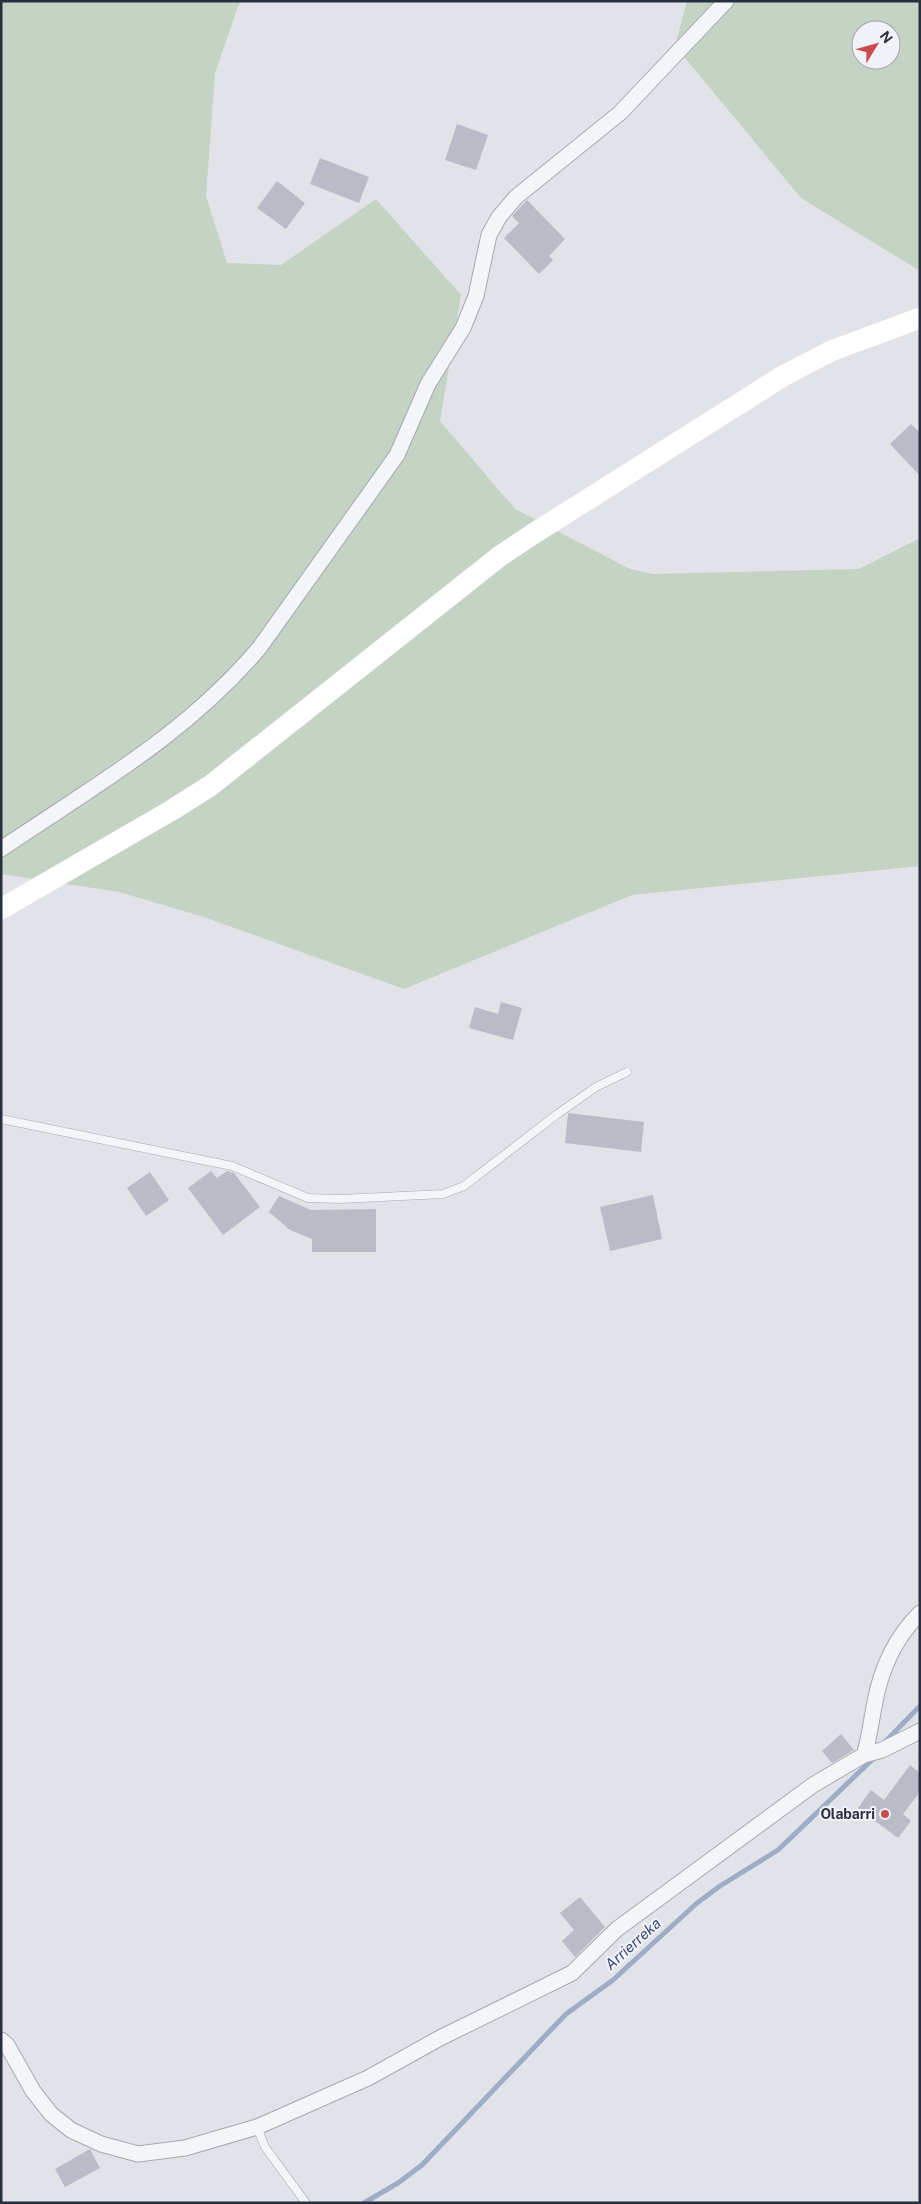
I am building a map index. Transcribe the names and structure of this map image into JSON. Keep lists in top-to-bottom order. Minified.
{"water":["Arrierreka"],"places":["Olabarri"],"north":"top right"}
